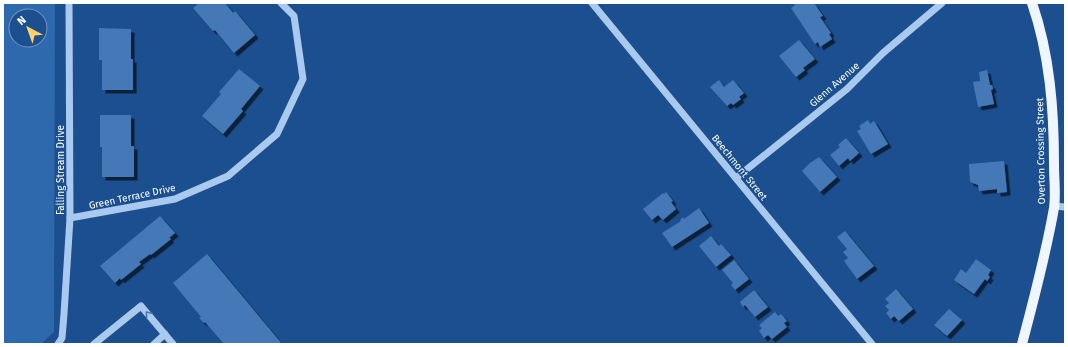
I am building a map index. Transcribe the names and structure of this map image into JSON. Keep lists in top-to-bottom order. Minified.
{"streets":{"main road":["Overton Crossing Street"],"street":["Glenn Avenue","Beechmont Street","Falling Stream Drive","Green Terrace Drive"]},"crossings":[["Glenn Avenue","Beechmont Street"],["Falling Stream Drive","Green Terrace Drive"]],"north":"top left"}
